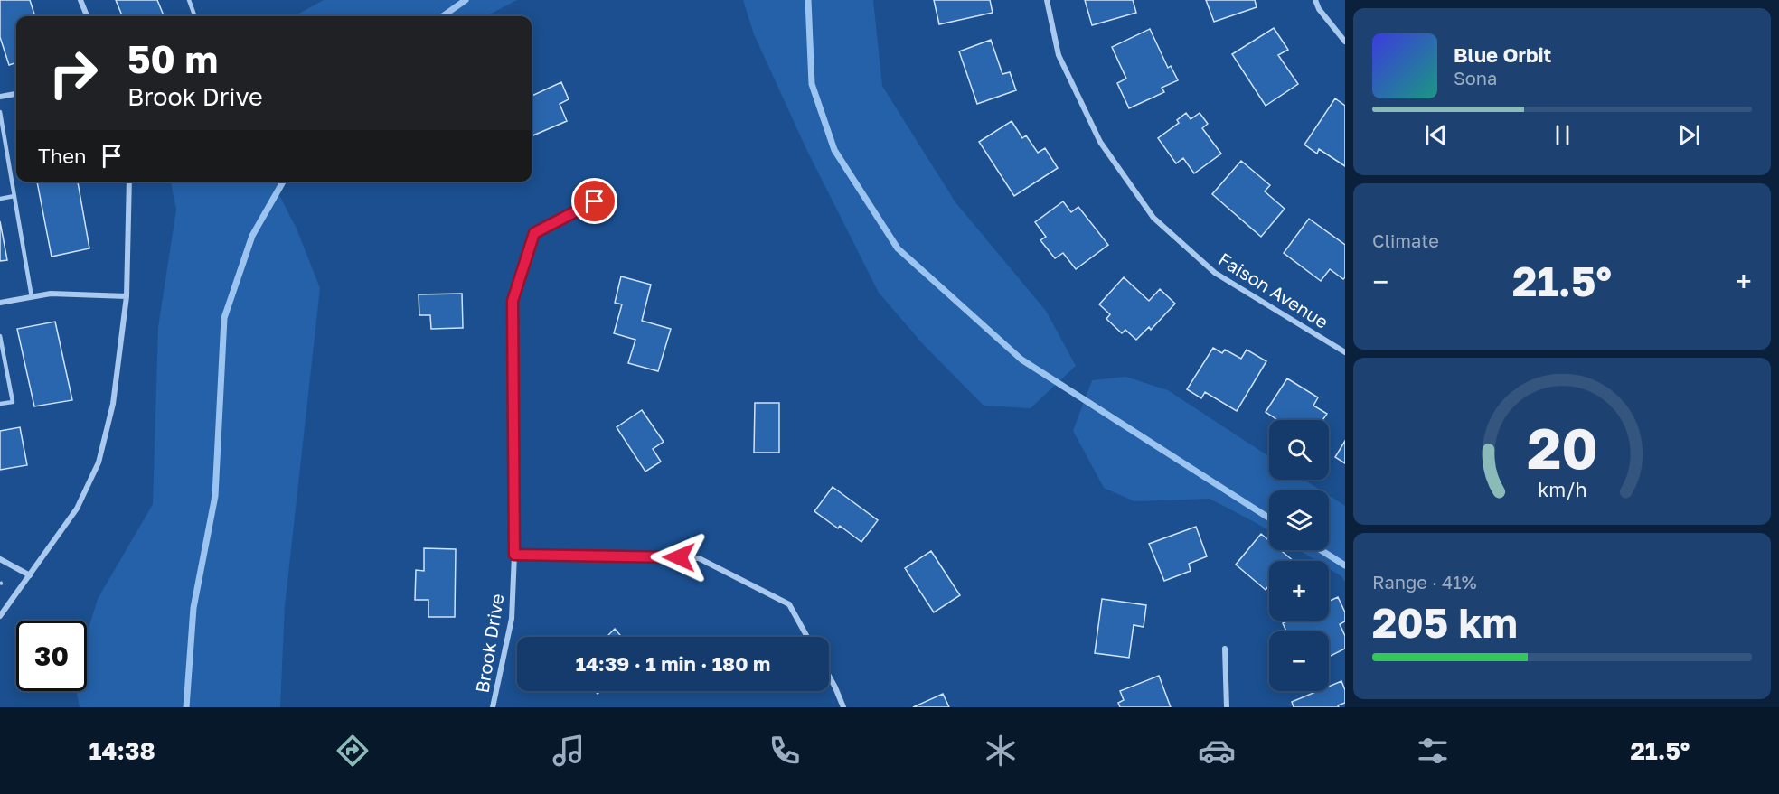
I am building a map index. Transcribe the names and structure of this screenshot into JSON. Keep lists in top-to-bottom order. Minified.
{"streets":{"street":["Faison Avenue","Brook Drive"]},"page":{"turn":["50 m","Brook Drive"],"song":["Blue Orbit","Sona"],"then":"Then","tile":["Climate",["Range · 41%","205 km"]],"heat":["−","21.5°","+"],"map_buttons":["+","−"],"limit":"30","trip":"14:39 · 1 min · 180 m","tabs":["14:38","21.5°"],"gauge":["20","km/h"]}}
